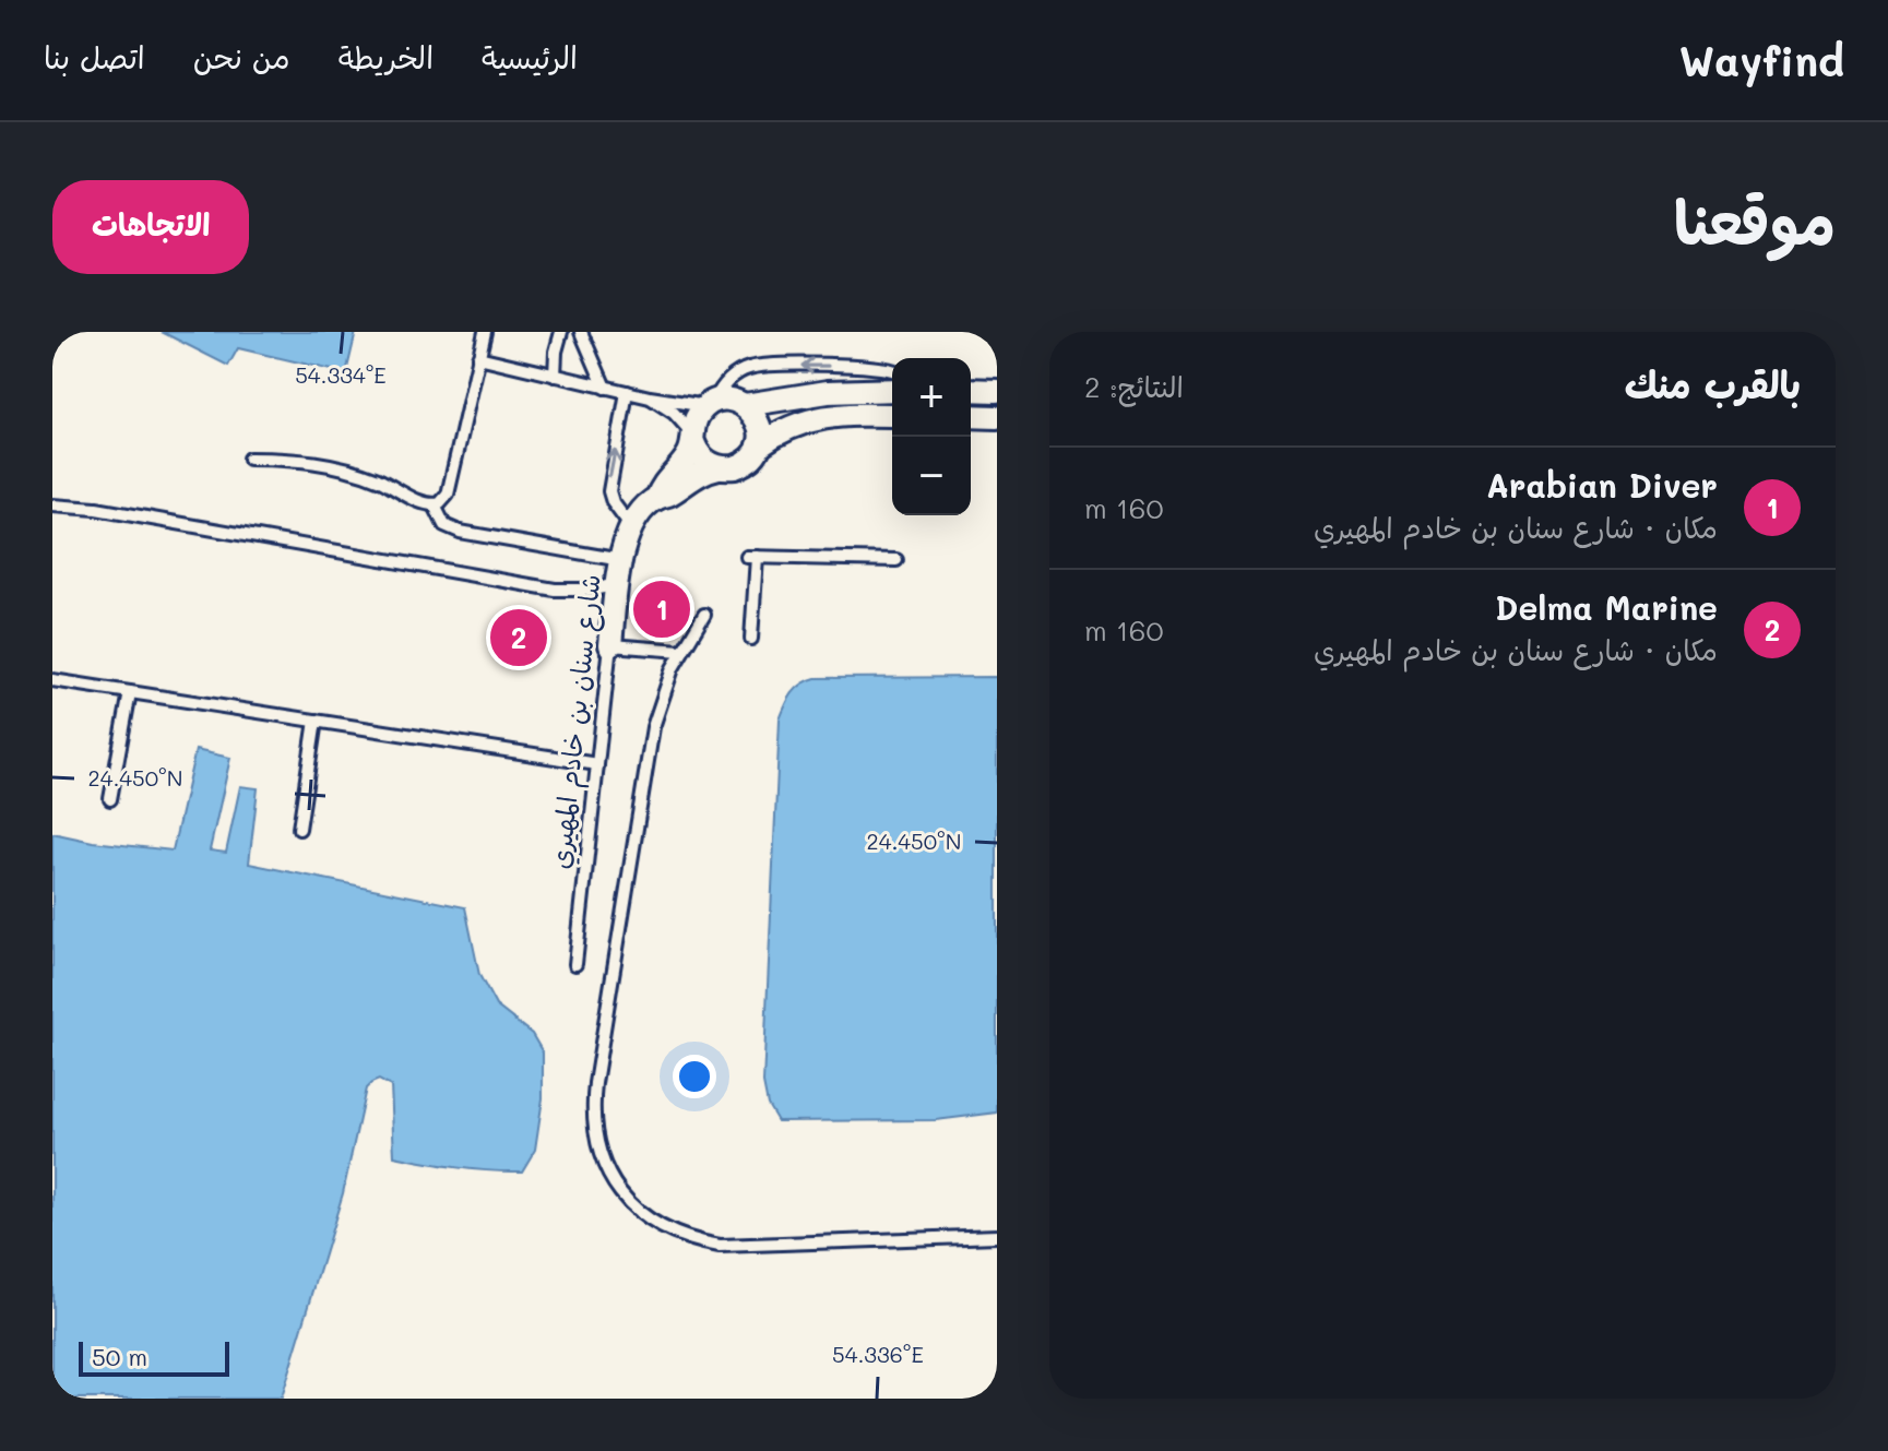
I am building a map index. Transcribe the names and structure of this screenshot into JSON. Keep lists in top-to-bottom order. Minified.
{"streets":{"street":["شارع سنان بن خادم المهيري"]},"scale_bar":"50 m","page":{"header":"Wayfind","nav":["الرئيسية","الخريطة","من نحن","اتصل بنا"],"title":"موقعنا","buttons":"الاتجاهات","heading":["بالقرب منك","النتائج: 2"],"map_buttons":["+","−"],"list":[{"mark":"1","name":"Arabian Diver","note":"مكان · شارع سنان بن خادم المهيري","value":"160 m"},{"mark":"2","name":"Delma Marine","note":"مكان · شارع سنان بن خادم المهيري","value":"160 m"}],"pins":["1","2"],"scale":"50 m"},"coordinates":["54.334°E","24.450°N","54.336°E"]}
